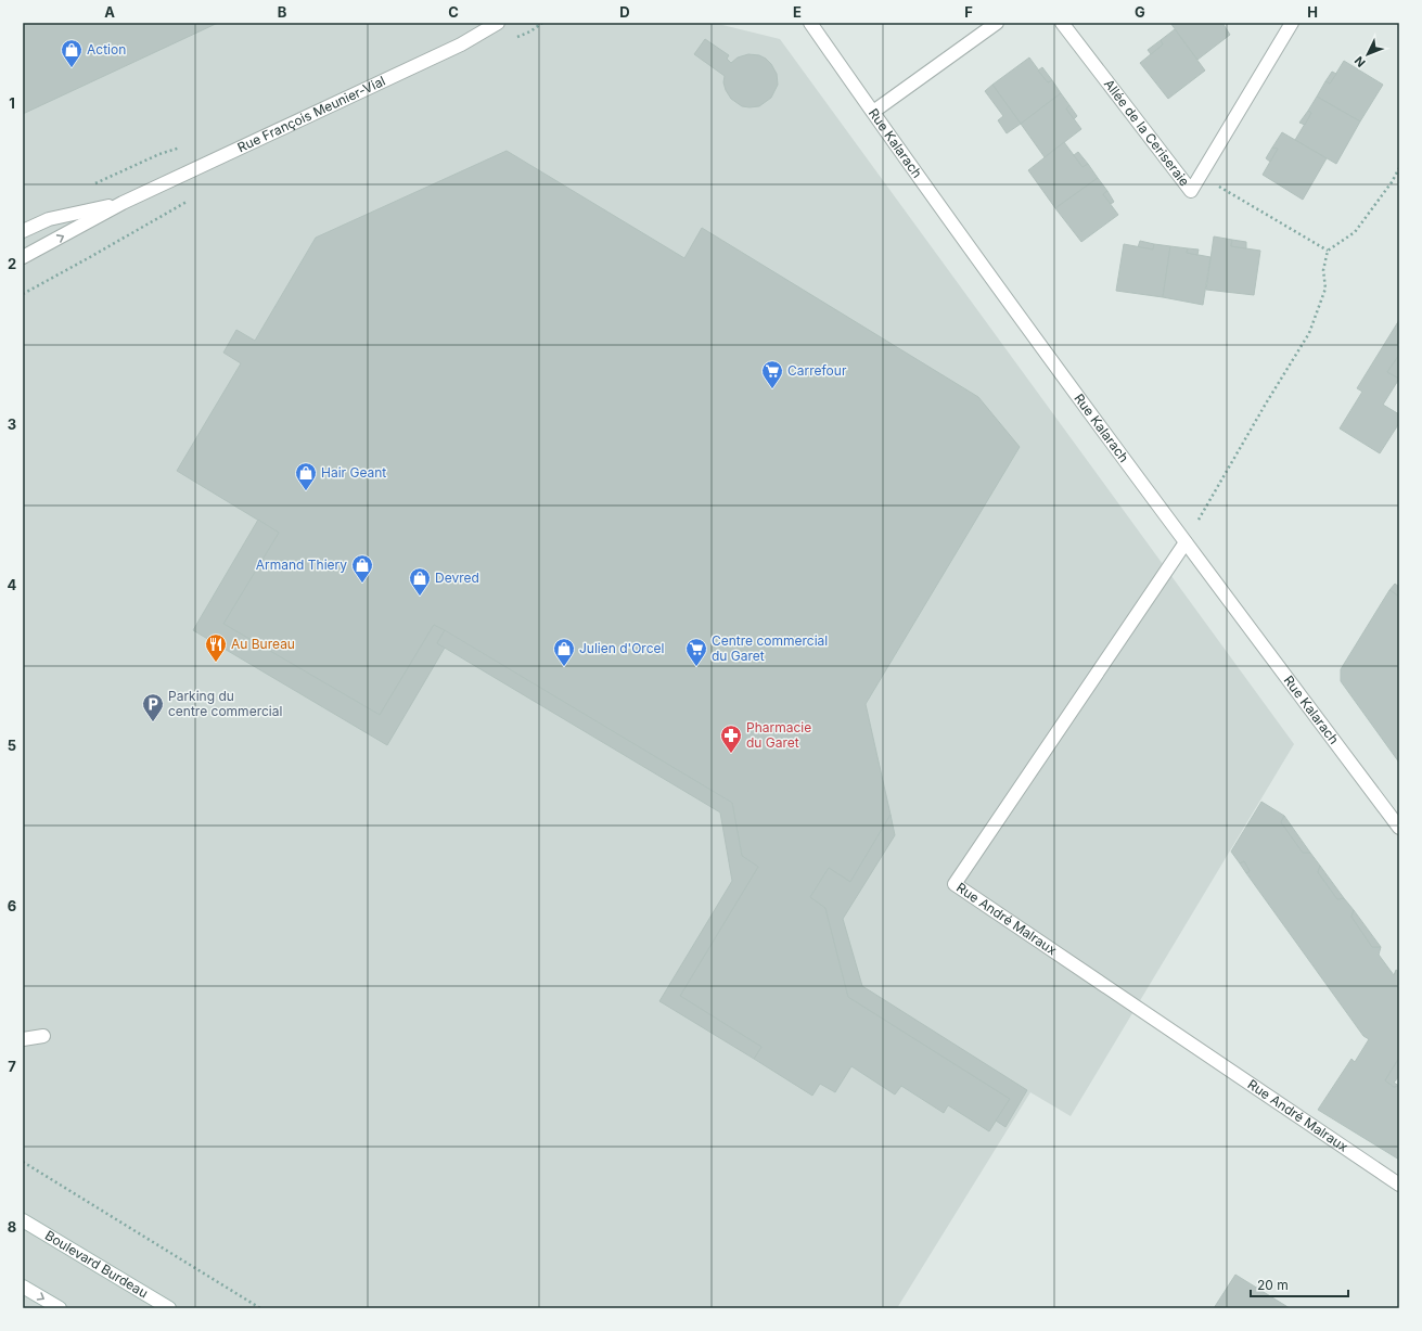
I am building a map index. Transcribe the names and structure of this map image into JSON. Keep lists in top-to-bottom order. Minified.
{"streets":{"street":["Rue François Meunier-Vial","Allée de la Ceriseraie","Rue Kalarach","Rue André Malraux","Boulevard Burdeau"]},"crossings":[["Rue Kalarach","Rue André Malraux"]],"places":{"shop":["Action","Hair Geant","Armand Thiery","Devred","Julien d'Orcel"],"supermarket":["Carrefour","Centre commercial du Garet"],"restaurant":["Au Bureau"],"parking":["Parking du centre commercial"],"pharmacy":["Pharmacie du Garet"]},"scale_bar":"20 m","north":"bottom left","grid":{"columns":["A","B","C","D","E","F","G","H"],"rows":["1","2","3","4","5","6","7","8"]}}
